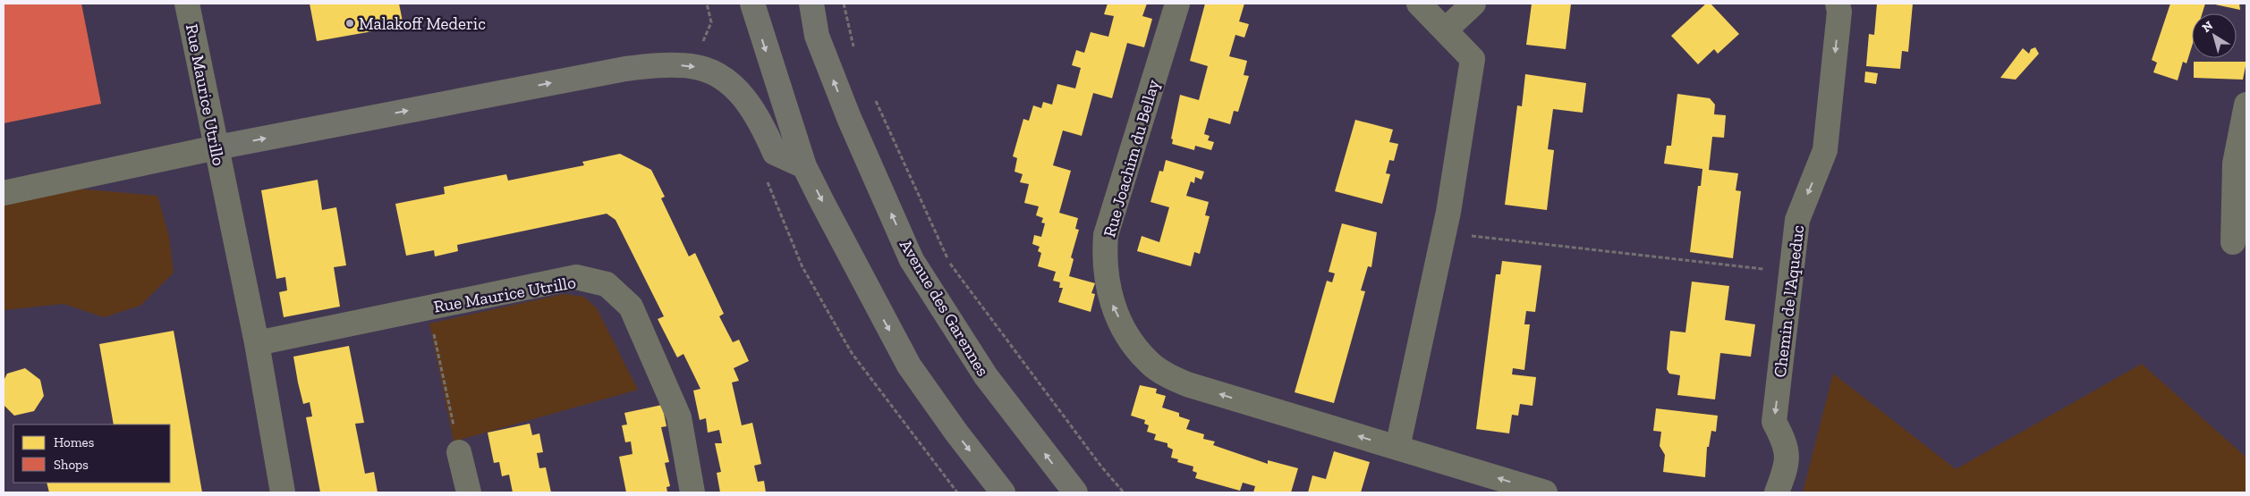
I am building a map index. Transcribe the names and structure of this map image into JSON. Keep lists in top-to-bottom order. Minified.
{"streets":{"main road":["Avenue des Garennes"],"street":["Rue Maurice Utrillo","Rue Joachim du Bellay","Chemin de l'Aqueduc"]},"one_way":["Chemin de l'Aqueduc"],"places":["Malakoff Mederic"],"legend":["Homes","Shops"],"north":"top left"}
